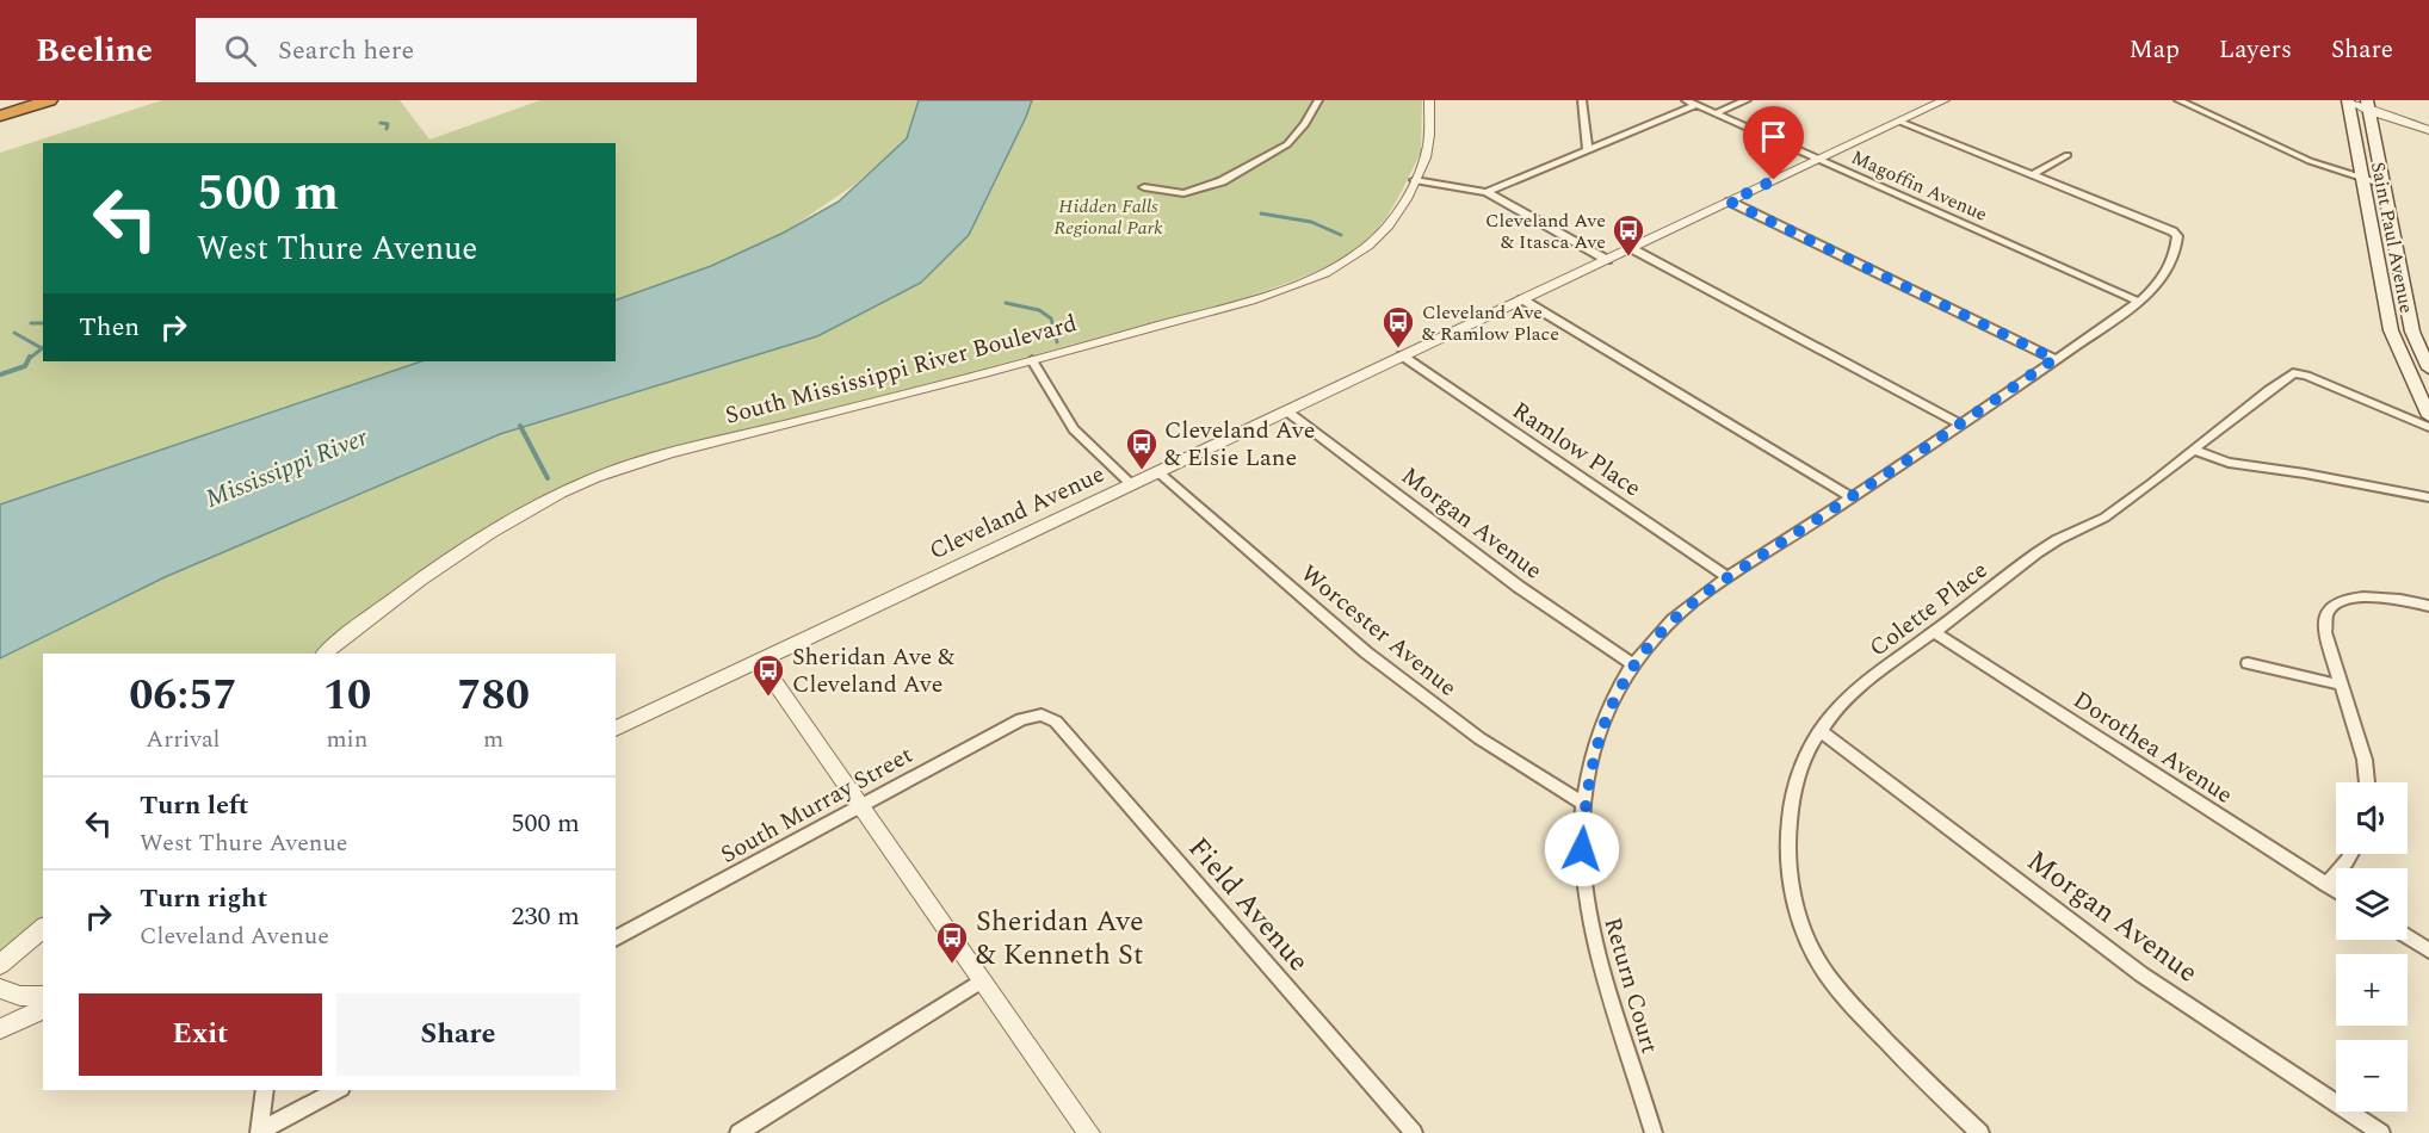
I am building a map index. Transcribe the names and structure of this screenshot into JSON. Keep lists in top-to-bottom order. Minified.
{"streets":{"main road":["Saint Paul Avenue"],"street":["Magoffin Avenue","South Mississippi River Boulevard","Ramlow Place","Cleveland Avenue","Morgan Avenue","Colette Place","Worcester Avenue","Dorothea Avenue","South Murray Street","Field Avenue","Return Court"]},"crossings":[["Magoffin Avenue","Cleveland Avenue"],["Magoffin Avenue","Return Court"],["Ramlow Place","Cleveland Avenue"],["Ramlow Place","Return Court"],["Cleveland Avenue","Morgan Avenue"],["Cleveland Avenue","Worcester Avenue"],["Morgan Avenue","Colette Place"],["Morgan Avenue","Return Court"],["Colette Place","Dorothea Avenue"],["Worcester Avenue","Return Court"],["South Murray Street","Field Avenue"]],"water":["Mississippi River"],"parks":["Hidden Falls Regional Park"],"places":{"bus stop":["Cleveland Ave & Itasca Ave","Cleveland Ave & Ramlow Place","Cleveland Ave & Elsie Lane","Sheridan Ave & Cleveland Ave","Sheridan Ave & Kenneth St"]},"page":{"header":"Beeline","search":"Search here","nav":["Map","Layers","Share"],"turn":["500 m","West Thure Avenue"],"then":"Then","eta":["06:57","Arrival","10","min","780","m"],"list":[{"name":"Turn left","note":"West Thure Avenue","value":"500 m"},{"name":"Turn right","note":"Cleveland Avenue","value":"230 m"}],"map_buttons":["+","−"],"buttons":["Exit","Share"]}}
